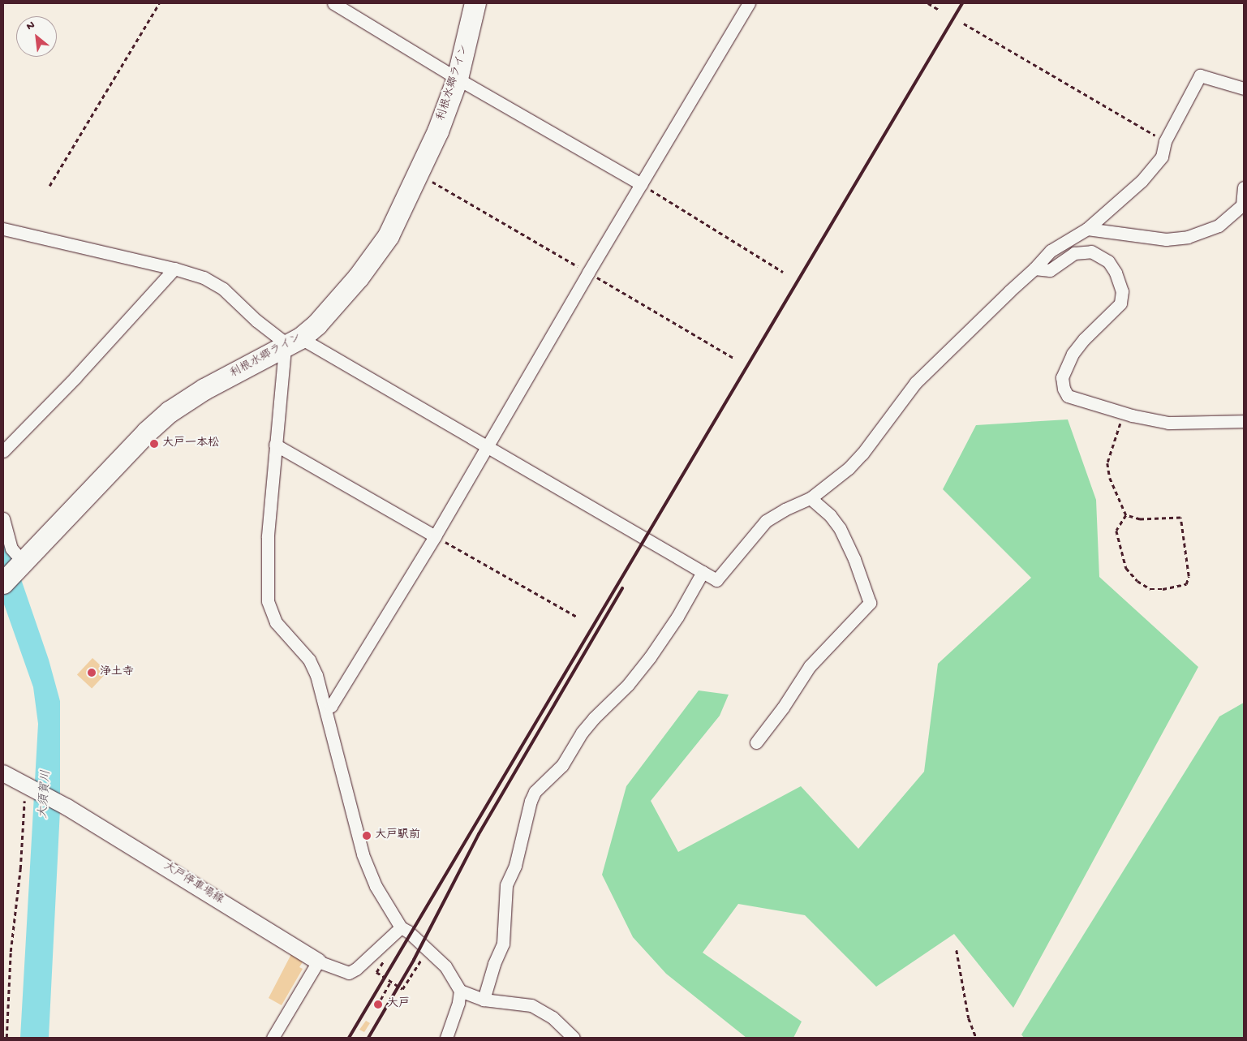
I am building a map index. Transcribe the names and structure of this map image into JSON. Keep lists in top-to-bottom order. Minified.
{"streets":{"highway":["利根水郷ライン"],"main road":["大戸停車場線"]},"water":["大須賀川"],"places":["大戸一本松","浄土寺","大戸駅前","大戸"],"north":"top left"}
